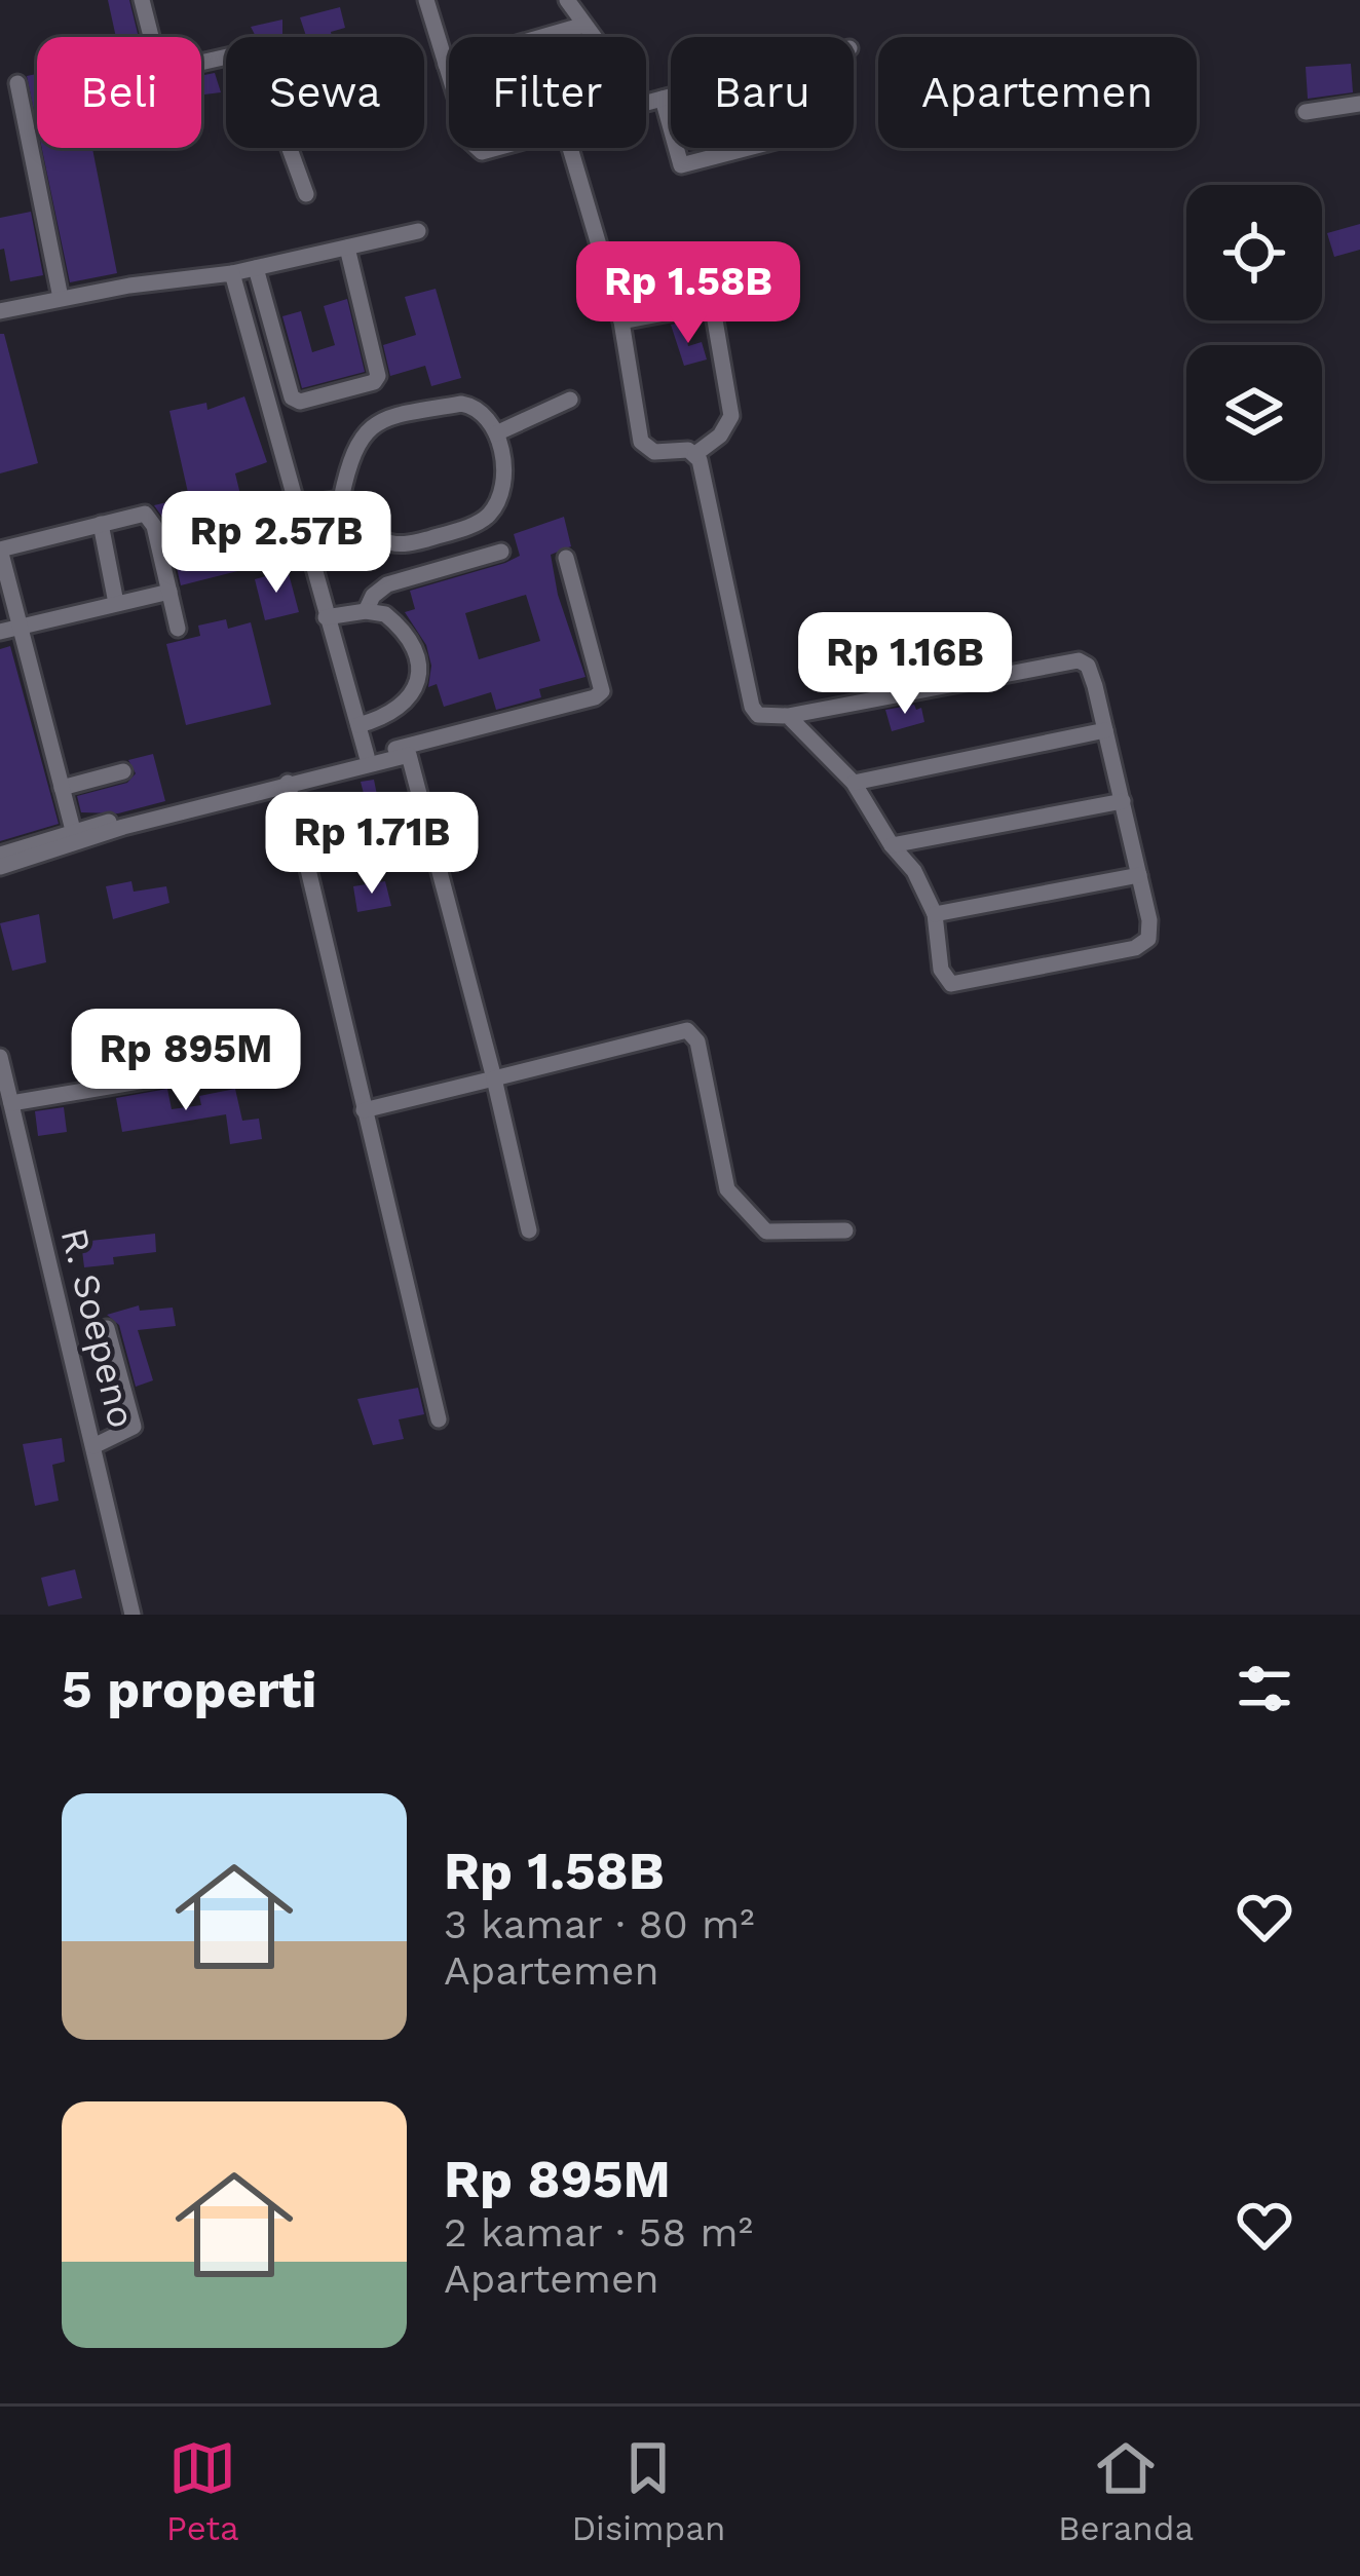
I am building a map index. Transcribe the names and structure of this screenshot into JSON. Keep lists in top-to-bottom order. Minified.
{"streets":{"street":["R. Soepeno"]},"page":{"chip":["Beli","Sewa","Filter","Baru","Apartemen"],"price":["Rp 1.58B","Rp 2.57B","Rp 1.16B","Rp 1.71B","Rp 895M"],"heading":"5 properti","list":[{"name":"Rp 1.58B","note":"3 kamar · 80 m² · Apartemen"},{"name":"Rp 895M","note":"2 kamar · 58 m² · Apartemen"}],"tabs":["Peta","Disimpan","Beranda"]}}
